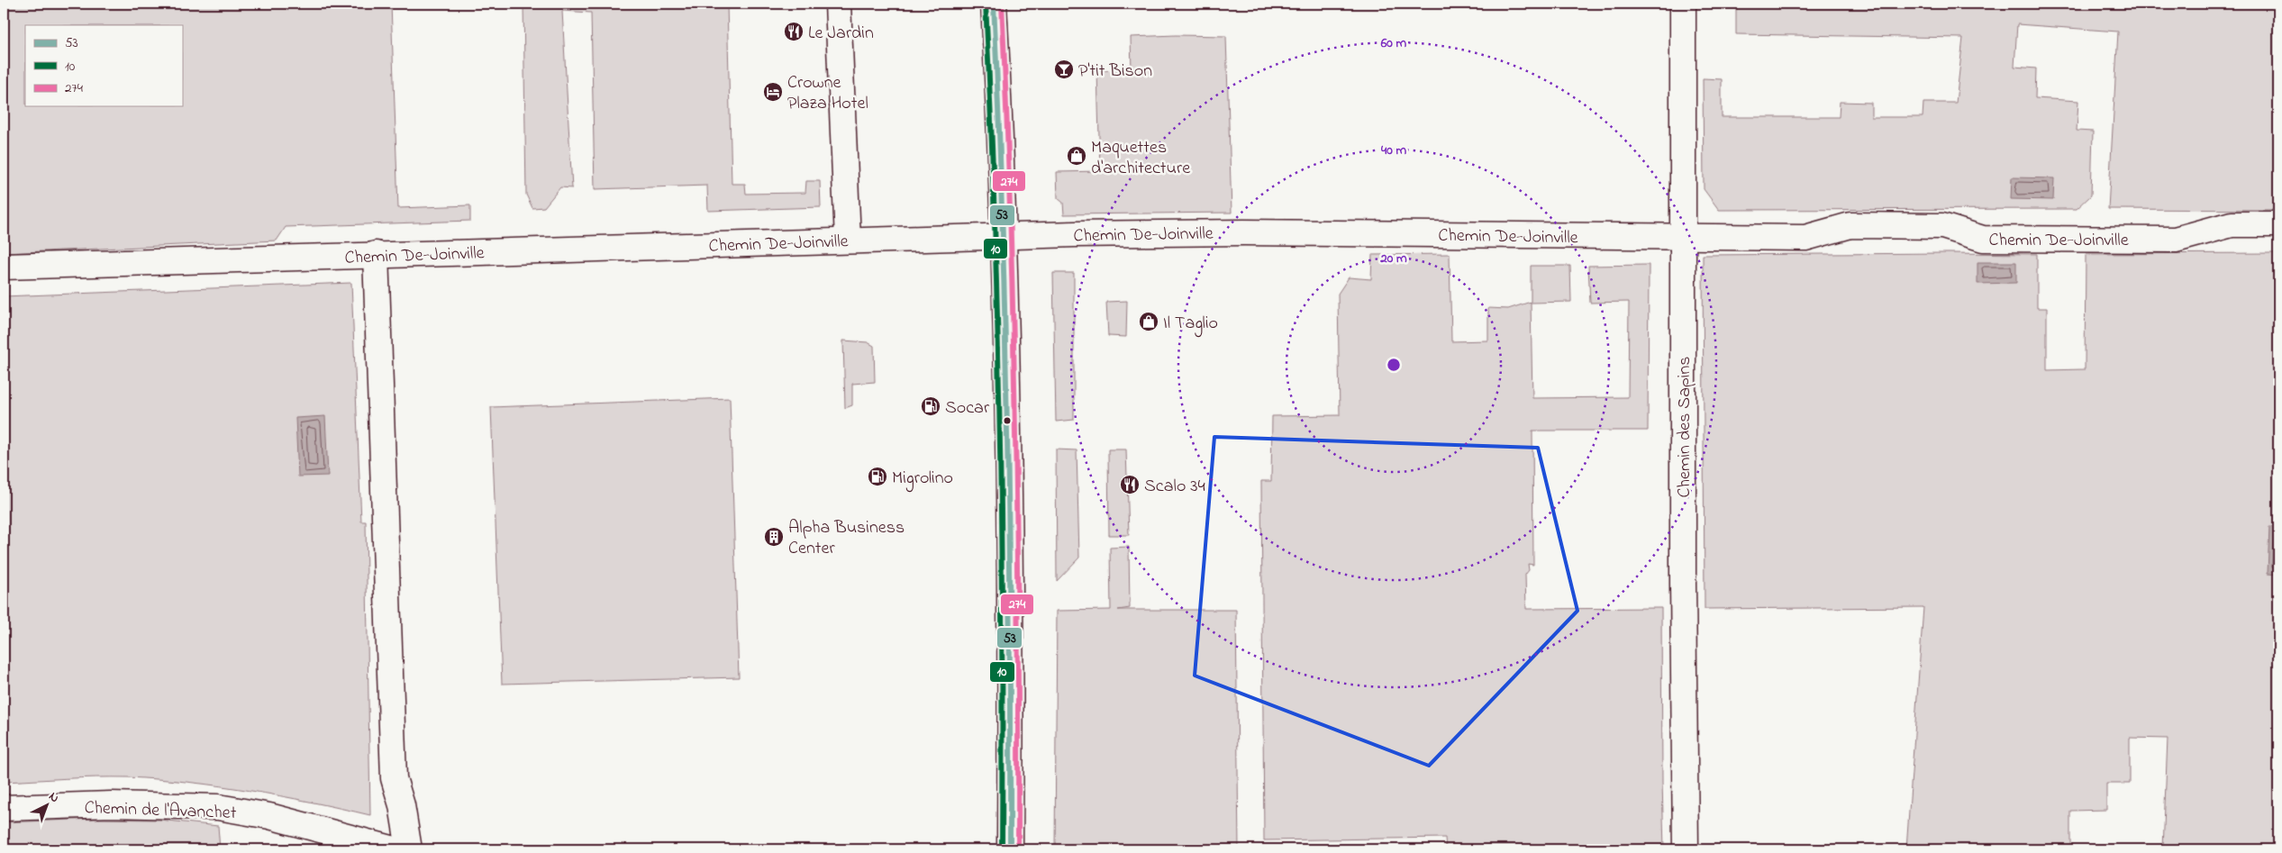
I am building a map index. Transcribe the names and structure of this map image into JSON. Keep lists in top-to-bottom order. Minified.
{"streets":{"street":["Chemin De-Joinville","Chemin des Sapins","Chemin de l'Avanchet"]},"crossings":[["Chemin De-Joinville","Chemin des Sapins"]],"places":{"restaurant":["Le Jardin","Scalo 34"],"bar":["P'tit Bison"],"hotel":["Crowne Plaza Hotel"],"shop":["Maquettes d'architecture","Il Taglio"],"fuel station":["Socar","Migrolino"],"building":["Alpha Business Center"]},"lines":["transit line 53","transit line 10","transit line 274"],"legend":["53","10","274"],"north":"top right","rings":["60 m","40 m","20 m"]}
